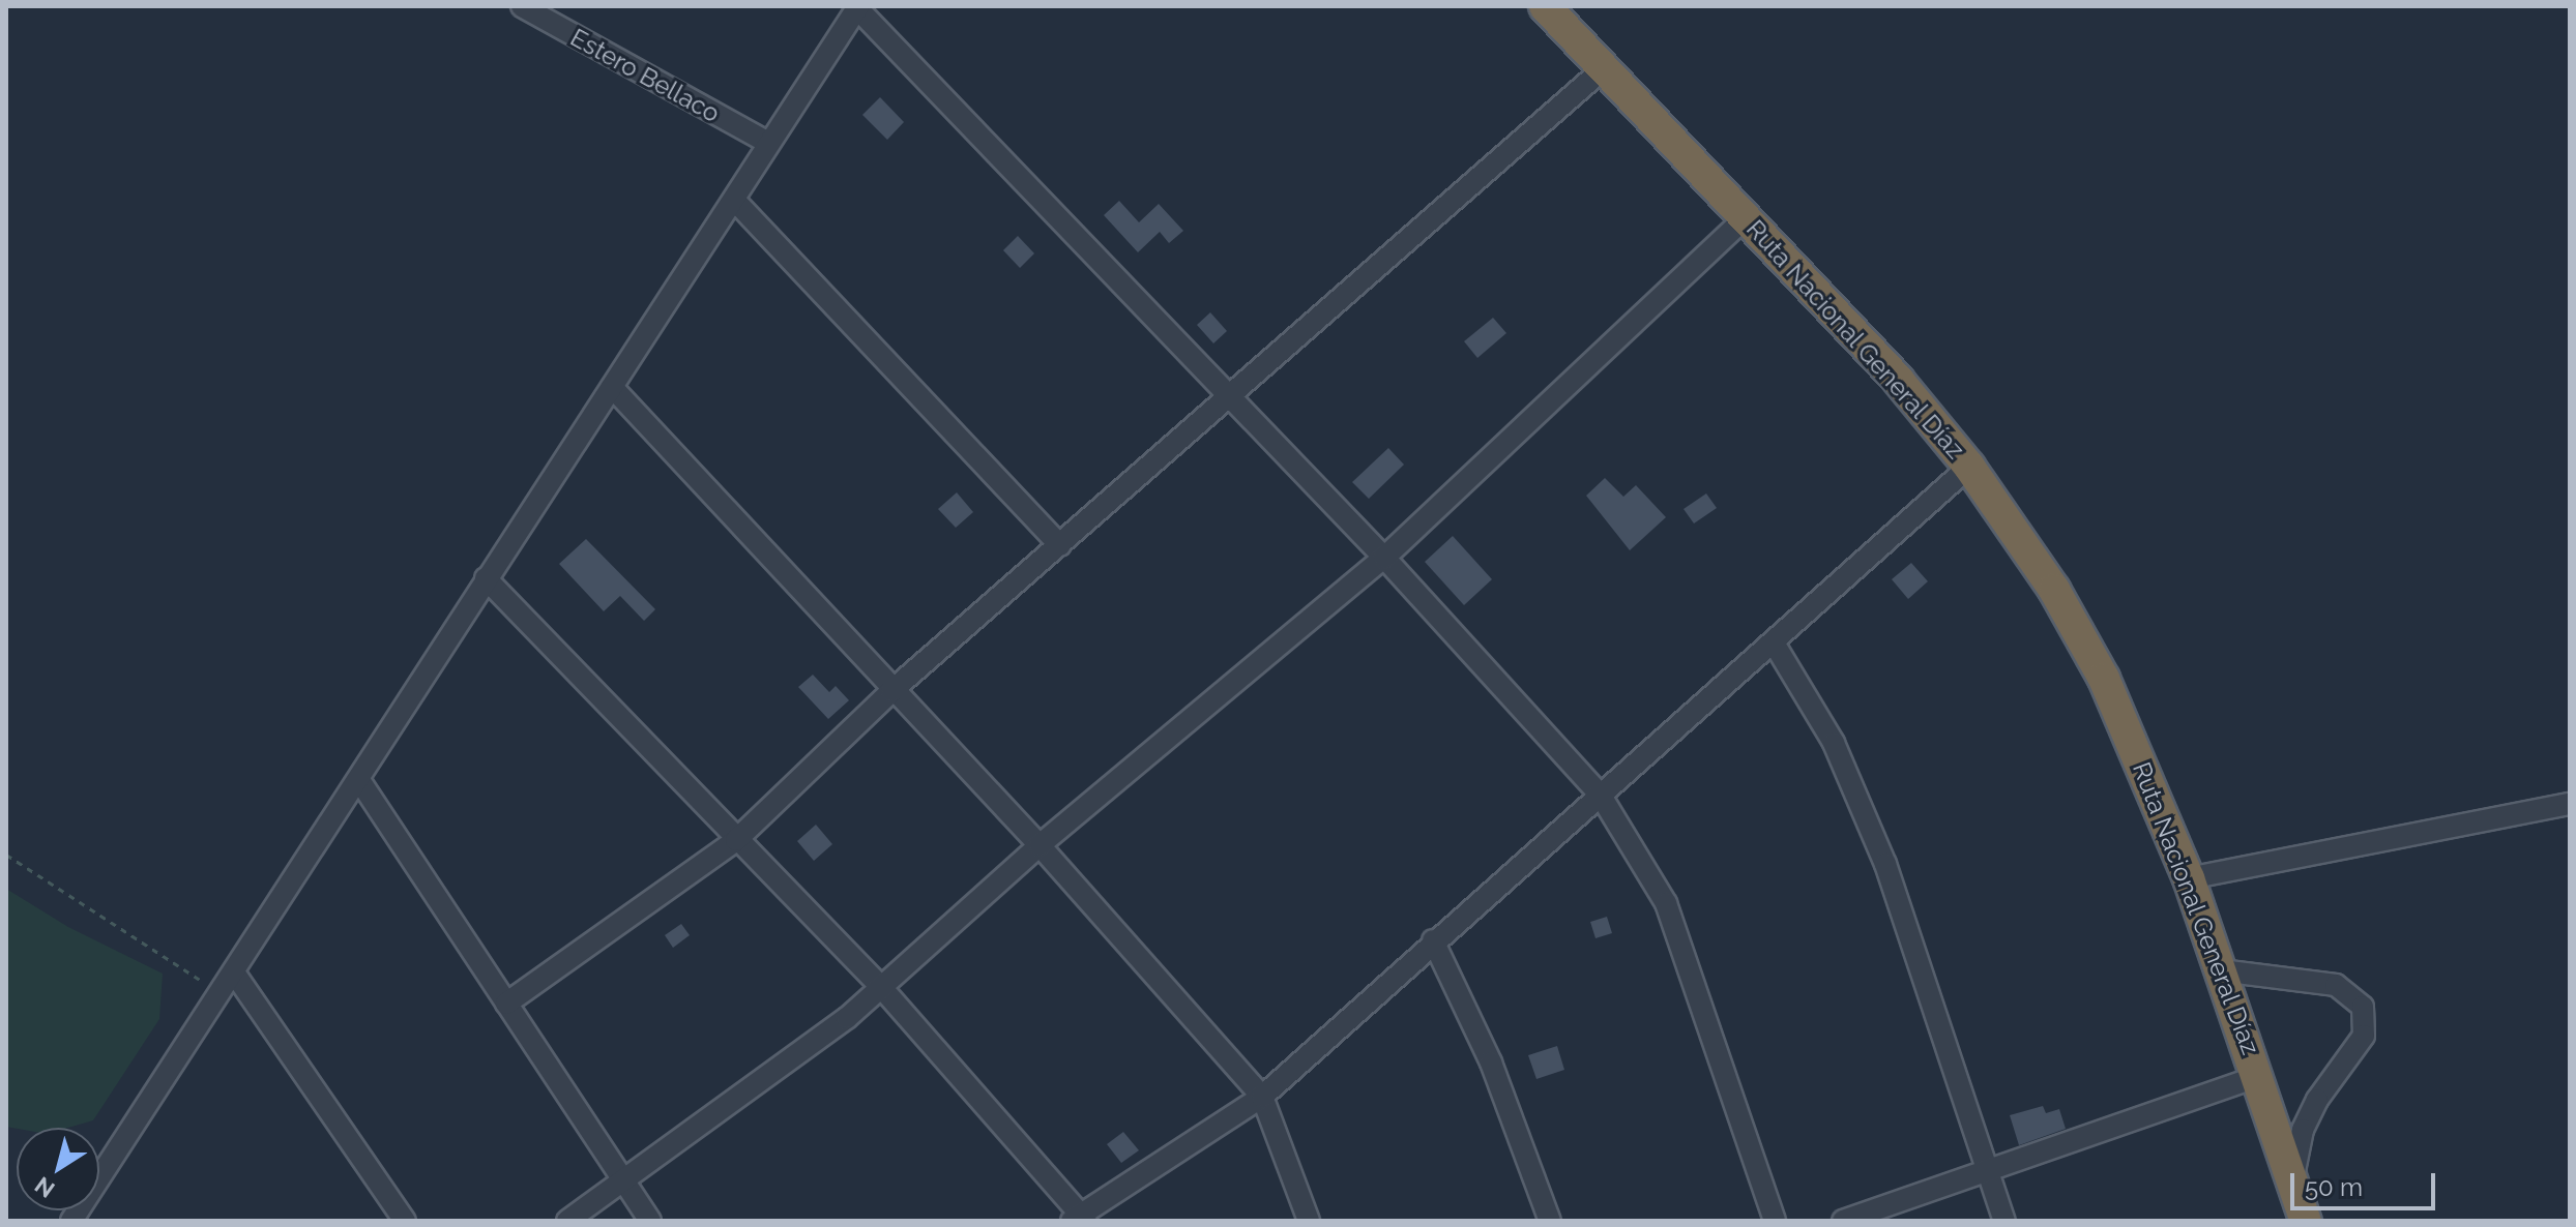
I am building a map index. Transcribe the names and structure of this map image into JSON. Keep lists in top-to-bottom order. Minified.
{"streets":{"highway":["Ruta Nacional General Díaz"],"street":["Estero Bellaco"]},"scale_bar":"50 m","north":"bottom left"}
